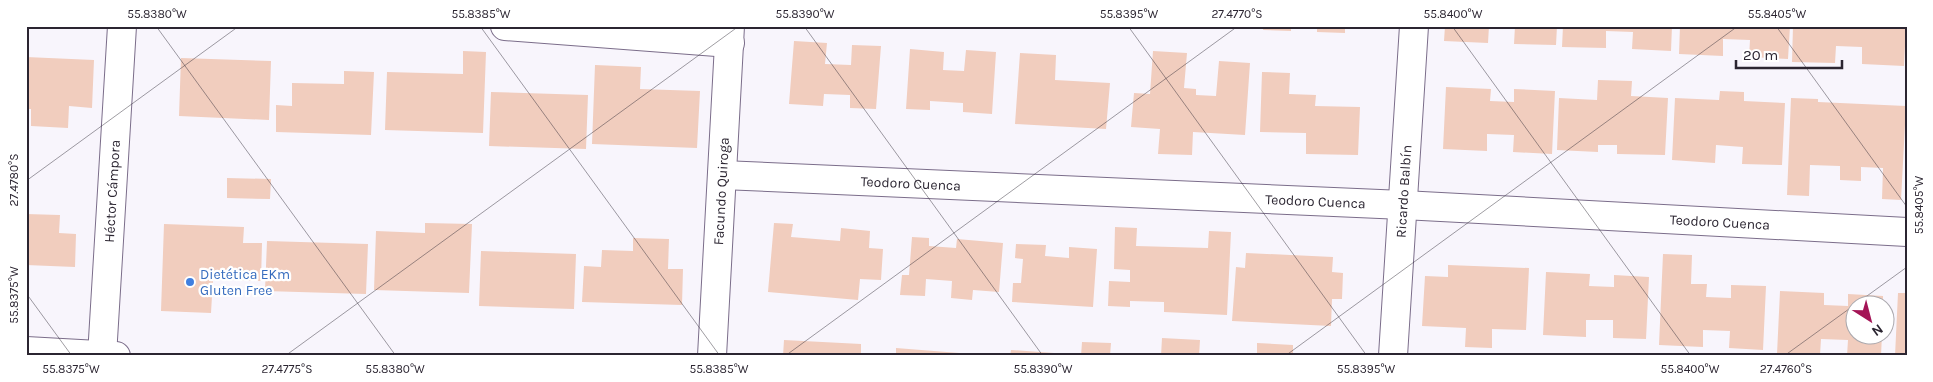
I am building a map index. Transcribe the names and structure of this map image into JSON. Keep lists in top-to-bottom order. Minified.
{"streets":{"street":["Teodoro Cuenca","Héctor Cámpora","Facundo Quiroga","Ricardo Balbín"]},"crossings":[["Teodoro Cuenca","Facundo Quiroga"],["Teodoro Cuenca","Ricardo Balbín"]],"places":["Dietética EKm Gluten Free"],"scale_bar":"20 m","north":"bottom right","coordinates":["55.8380°W","55.8385°W","55.8390°W","55.8395°W","27.4770°S","55.8400°W","55.8405°W","27.4780°S","55.8375°W","27.4775°S","27.4760°S"]}
